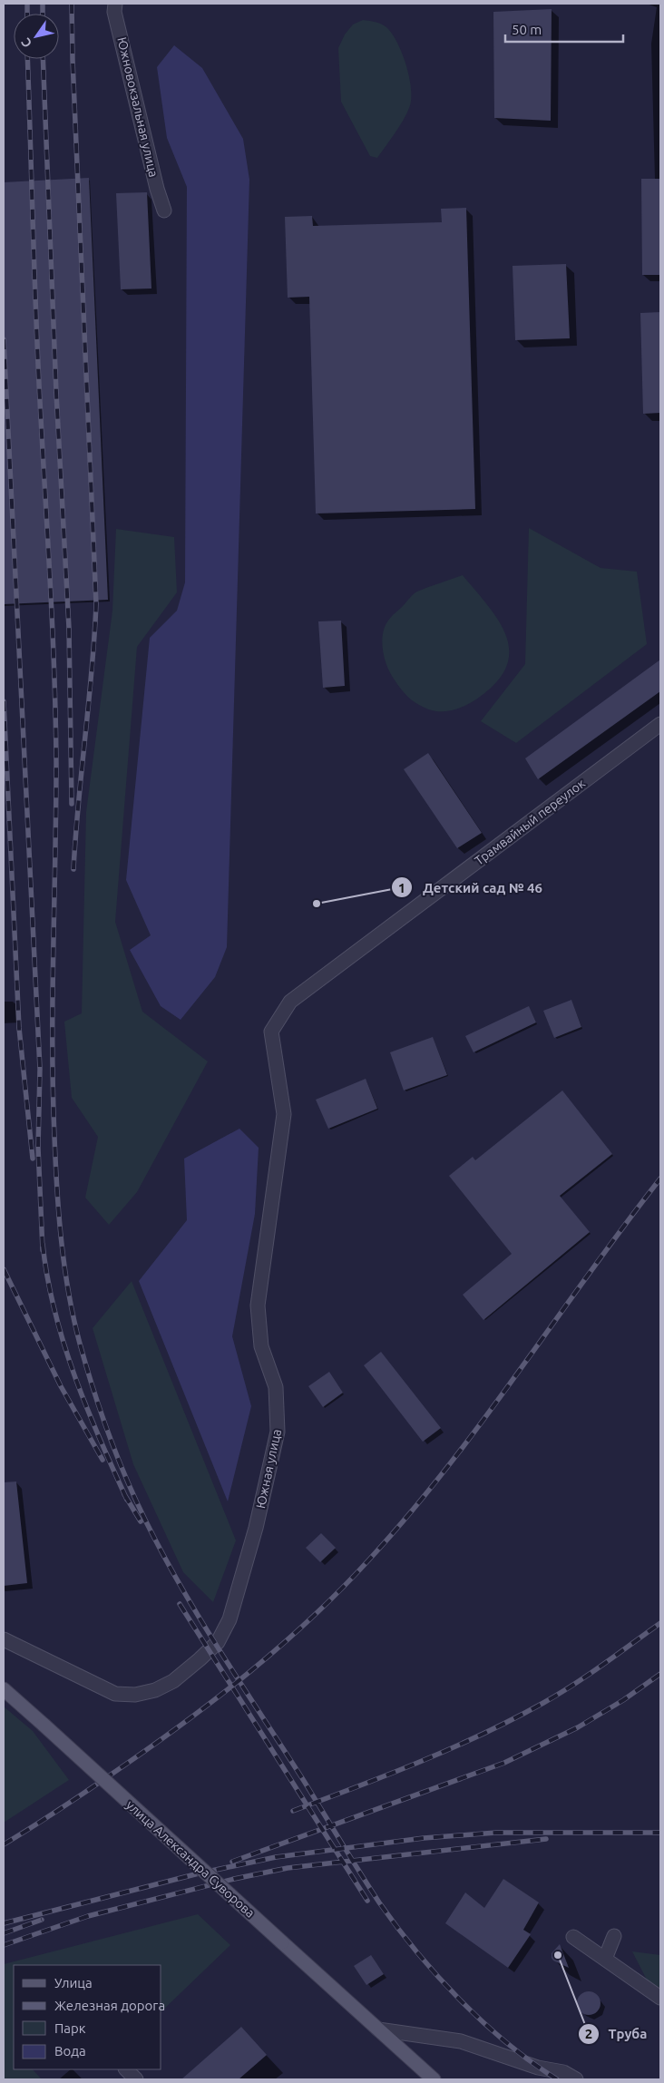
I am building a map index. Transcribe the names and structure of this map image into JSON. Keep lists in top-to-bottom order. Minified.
{"streets":{"main road":["улица Александра Суворова"],"street":["Южновокзальная улица","Трамвайный переулок","Южная улица"]},"crossings":[["Трамвайный переулок","Южная улица"]],"places":["Детский сад № 46","Труба"],"legend":["Улица","Железная дорога","Парк","Вода"],"scale_bar":"50 m","north":"bottom left"}
